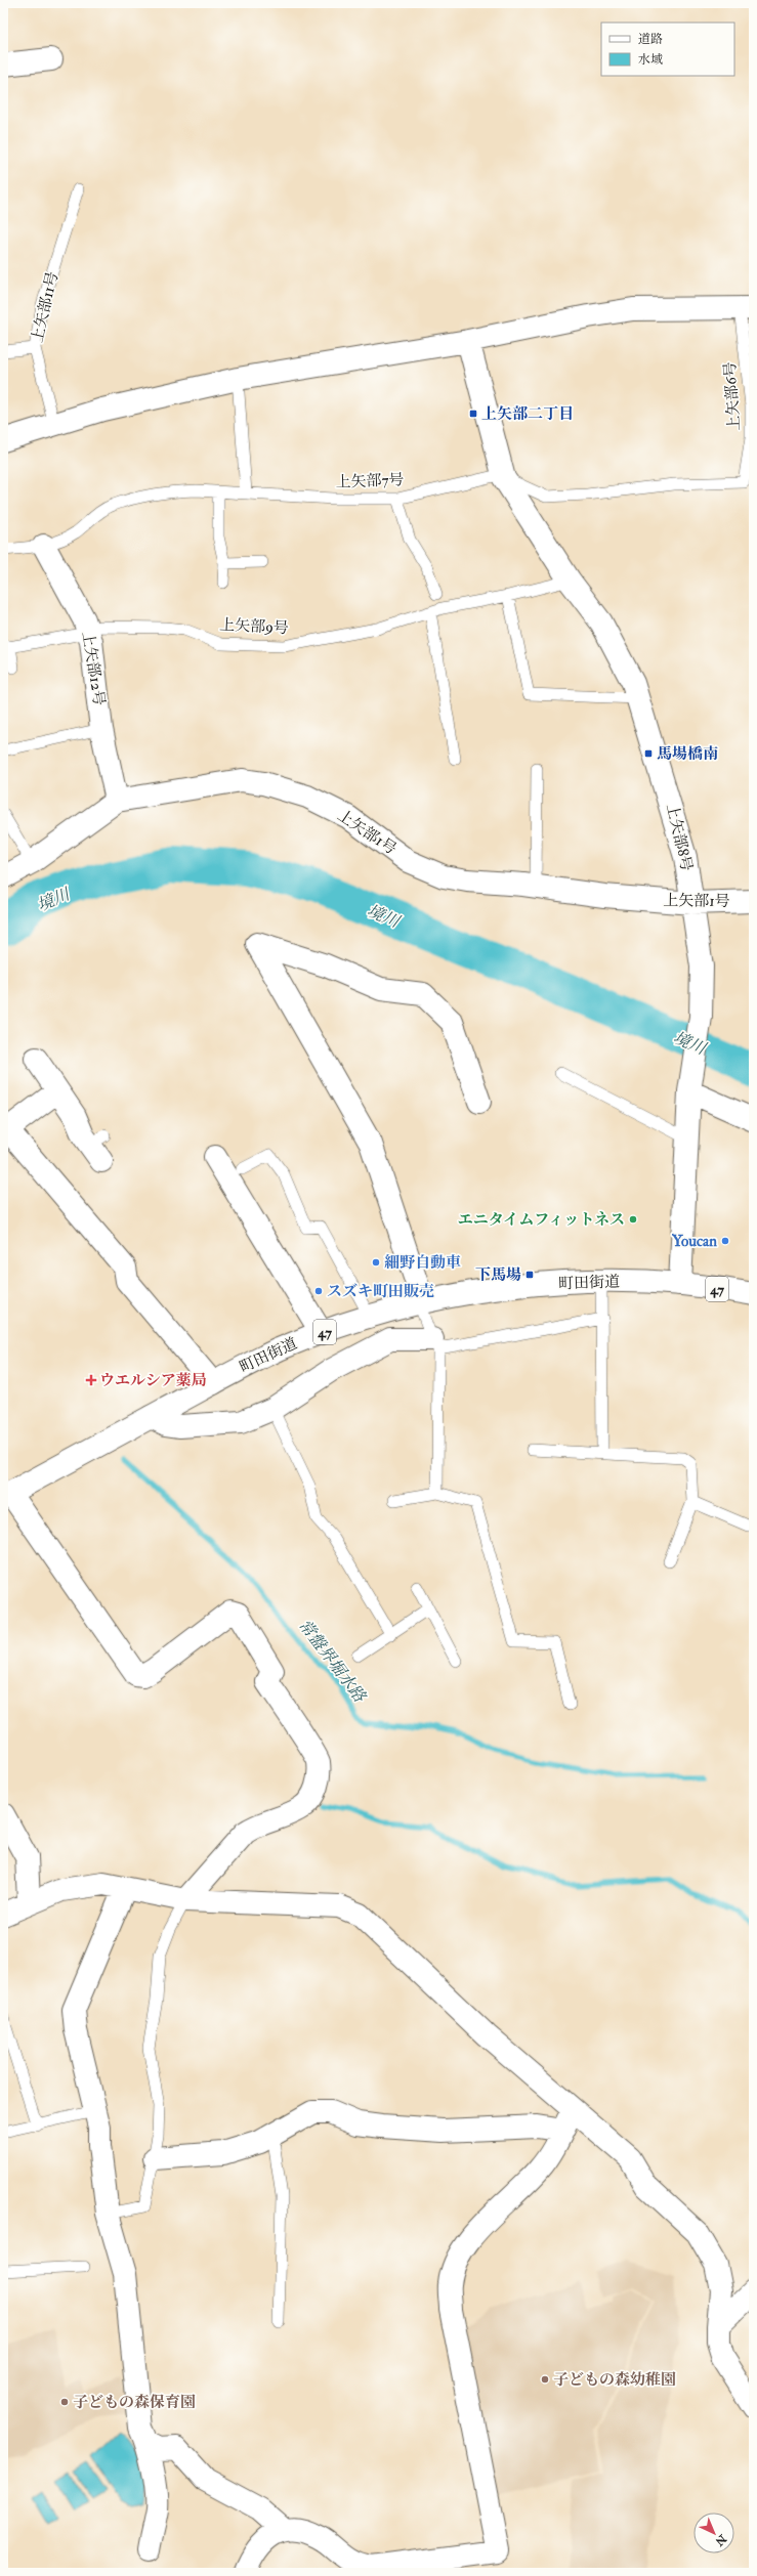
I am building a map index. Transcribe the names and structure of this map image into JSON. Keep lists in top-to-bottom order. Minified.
{"streets":{"street":["上矢部12号","上矢部1号","上矢部8号","町田街道","47"],"lane":["上矢部11号","上矢部6号","上矢部7号","上矢部9号"]},"crossings":[["上矢部6号","上矢部7号"],["上矢部7号","上矢部12号"],["上矢部7号","上矢部8号"],["上矢部9号","上矢部12号"],["上矢部9号","上矢部8号"],["上矢部12号","上矢部1号"],["上矢部1号","上矢部8号"],["上矢部8号","町田街道"]],"water":["境川","常盤界堀水路"],"places":{"transit":["上矢部二丁目","馬場橋南","下馬場"],"other":["エニタイムフィットネス","Youcan","細野自動車","スズキ町田販売","子どもの森幼稚園","子どもの森保育園"],"health":["ウエルシア薬局"]},"legend":["道路","水域"],"north":"bottom right"}
